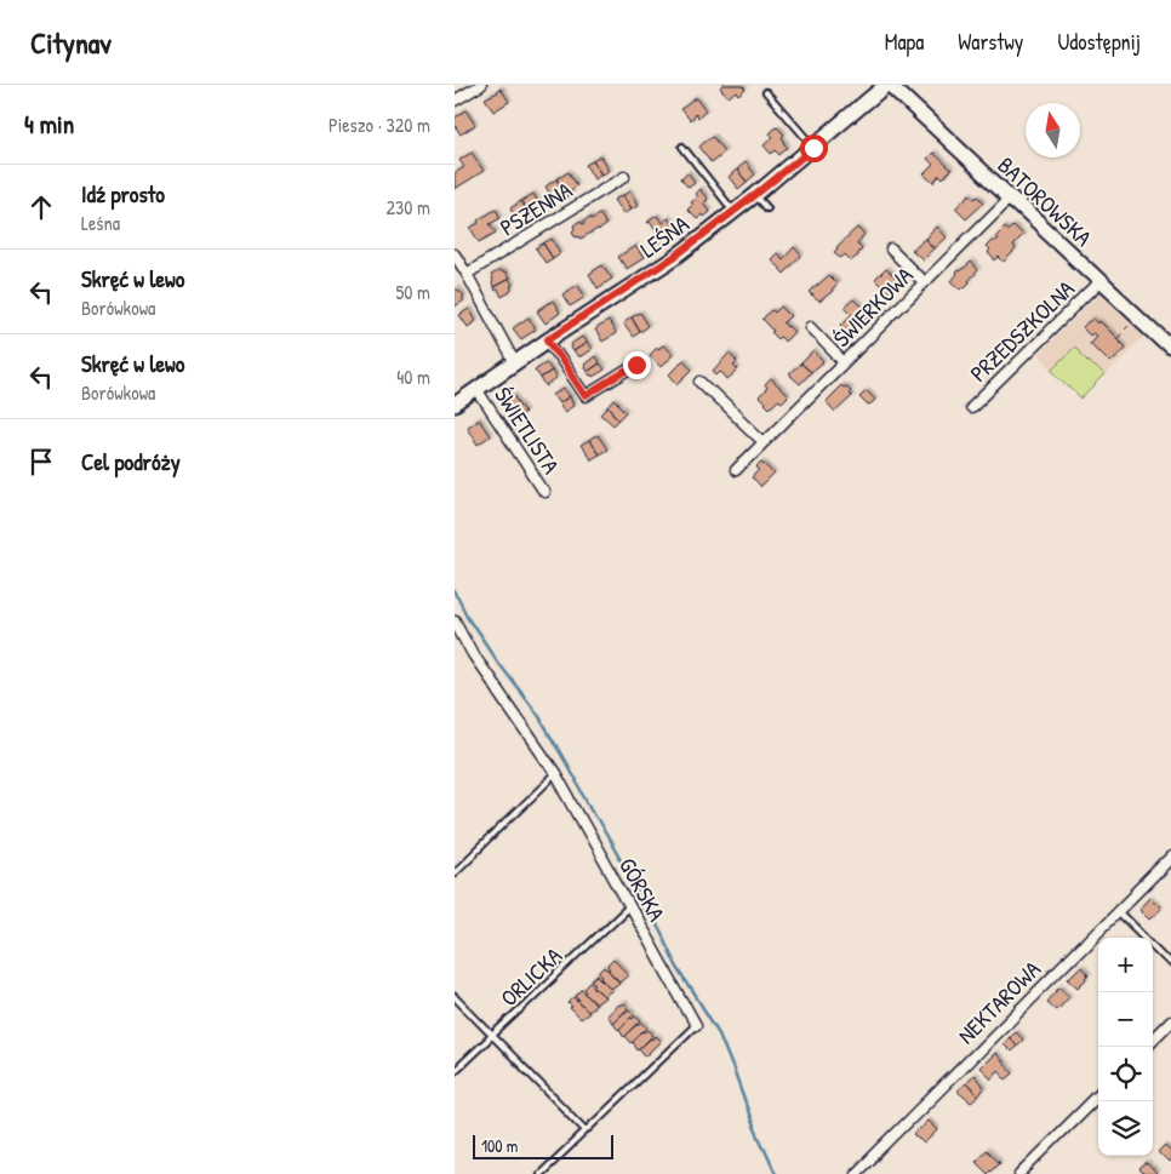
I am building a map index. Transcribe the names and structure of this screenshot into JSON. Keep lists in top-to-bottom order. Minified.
{"streets":{"street":["BATOROWSKA","PSZENNA","LEŚNA","ŚWIERKOWA","PRZEDSZKOLNA","ŚWIETLISTA","GÓRSKA","NEKTAROWA"],"lane":["ORLICKA"]},"crossings":[["BATOROWSKA","LEŚNA"],["BATOROWSKA","ŚWIERKOWA"],["BATOROWSKA","PRZEDSZKOLNA"],["LEŚNA","ŚWIETLISTA"],["GÓRSKA","ORLICKA"]],"scale_bar":"100 m","north":"top","page":{"header":"Citynav","nav":["Mapa","Warstwy","Udostępnij"],"heading":["4 min","Pieszo · 320 m"],"list":[["Idź prosto","Leśna","230 m"],["Skręć w lewo","Borówkowa","50 m"],["Skręć w lewo","Borówkowa","40 m"],"Cel podróży"],"map_buttons":["+","−"],"scale":"100 m"}}
